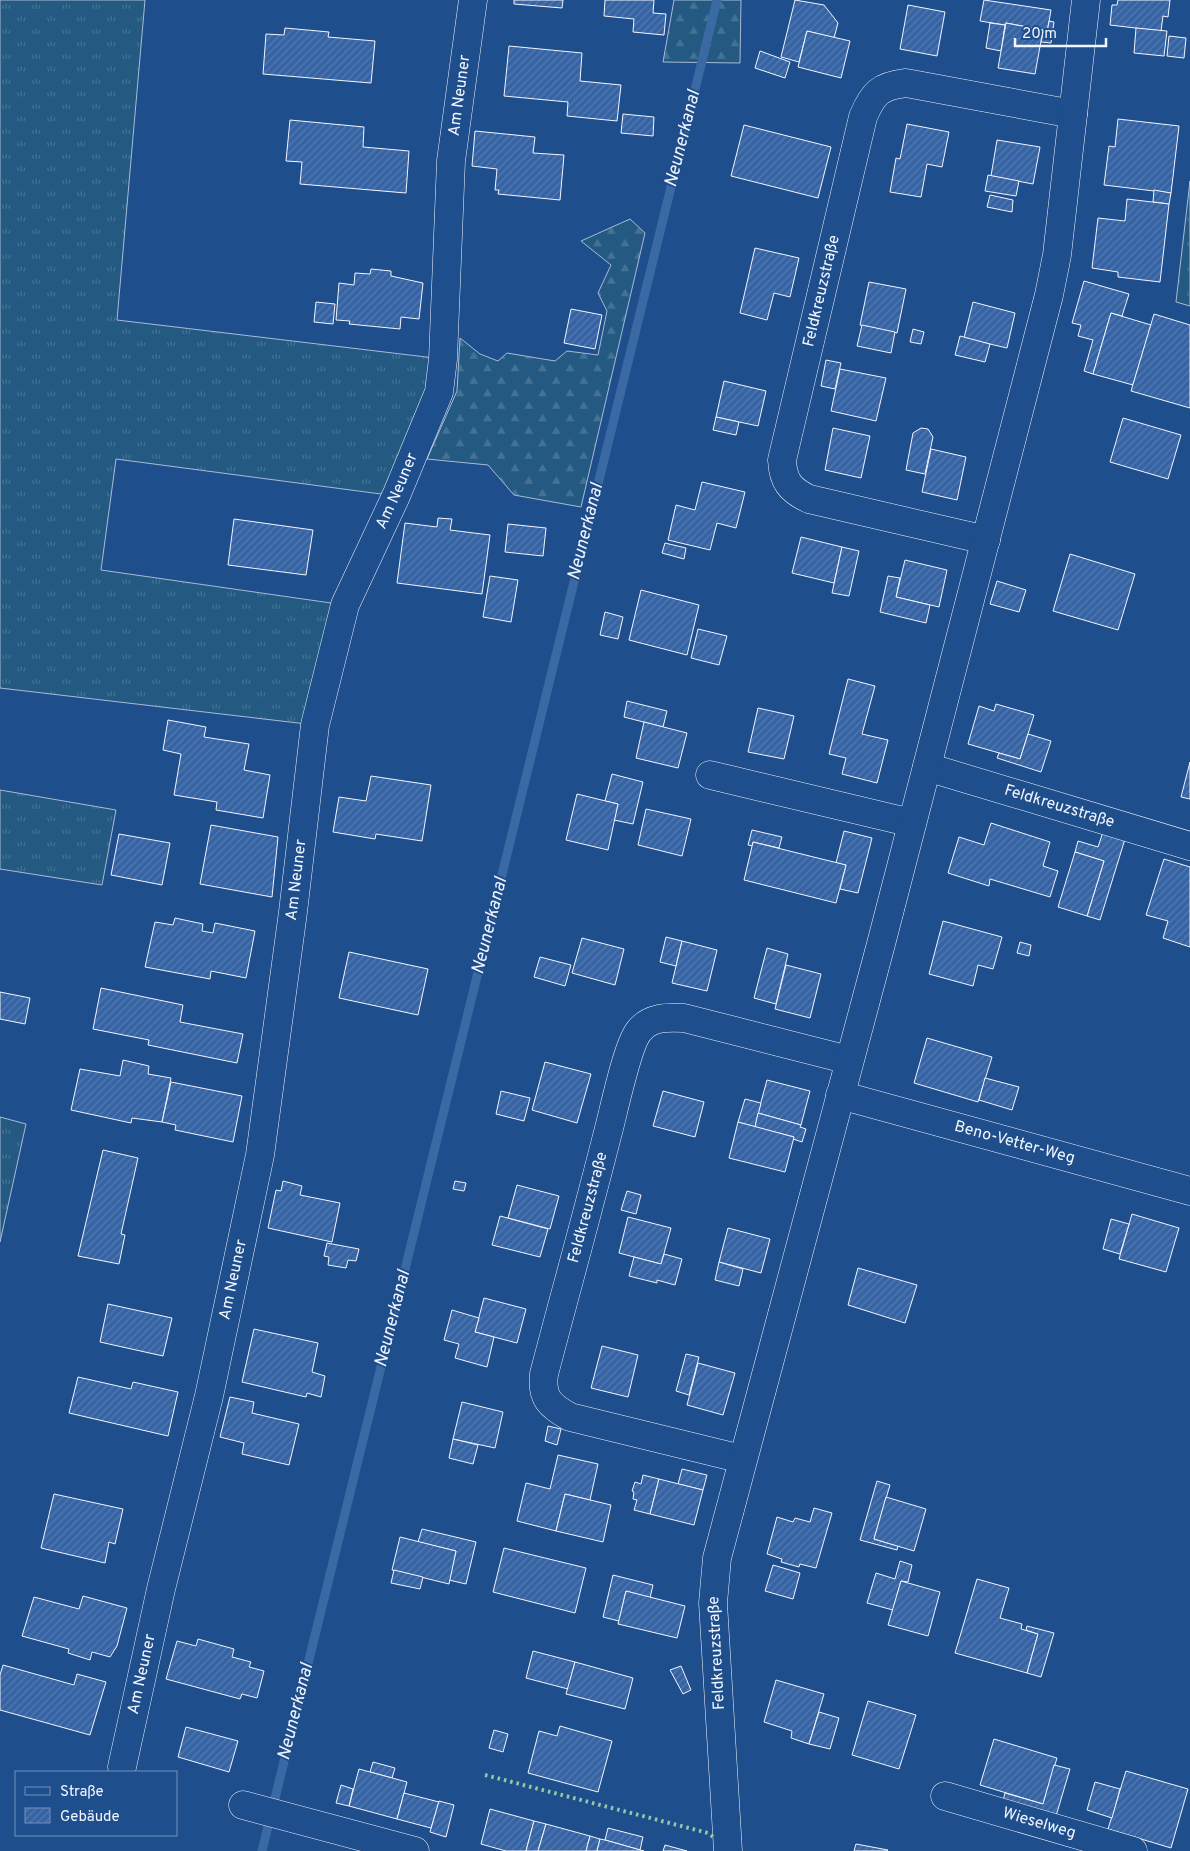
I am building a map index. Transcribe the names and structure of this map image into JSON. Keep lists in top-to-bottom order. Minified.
{"streets":{"street":["Am Neuner","Feldkreuzstraße","Beno-Vetter-Weg","Wieselweg"]},"crossings":[["Feldkreuzstraße","Beno-Vetter-Weg"]],"water":["Neunerkanal"],"legend":["Straße","Gebäude"],"scale_bar":"20 m"}
